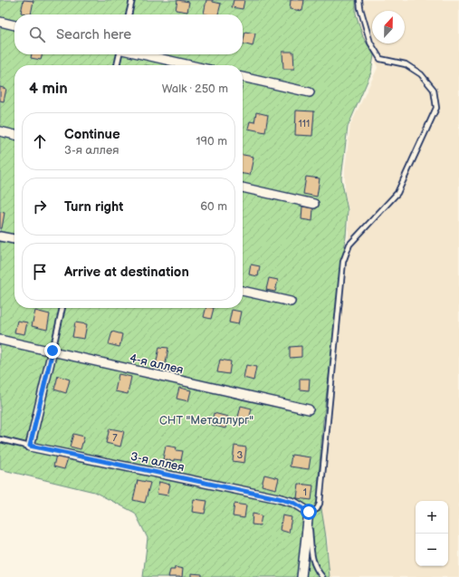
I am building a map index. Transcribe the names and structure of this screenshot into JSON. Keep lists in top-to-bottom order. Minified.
{"streets":{"street":["4-я аллея","3-я аллея"]},"parks":["СНТ \"Металлург\""],"house_numbers":["111","7","3","1"],"north":"top","page":{"search":"Search here","heading":["4 min","Walk · 250 m"],"list":[["Continue","3-я аллея","190 m"],["Turn right","60 m"],"Arrive at destination"],"map_buttons":["+","−"]}}
